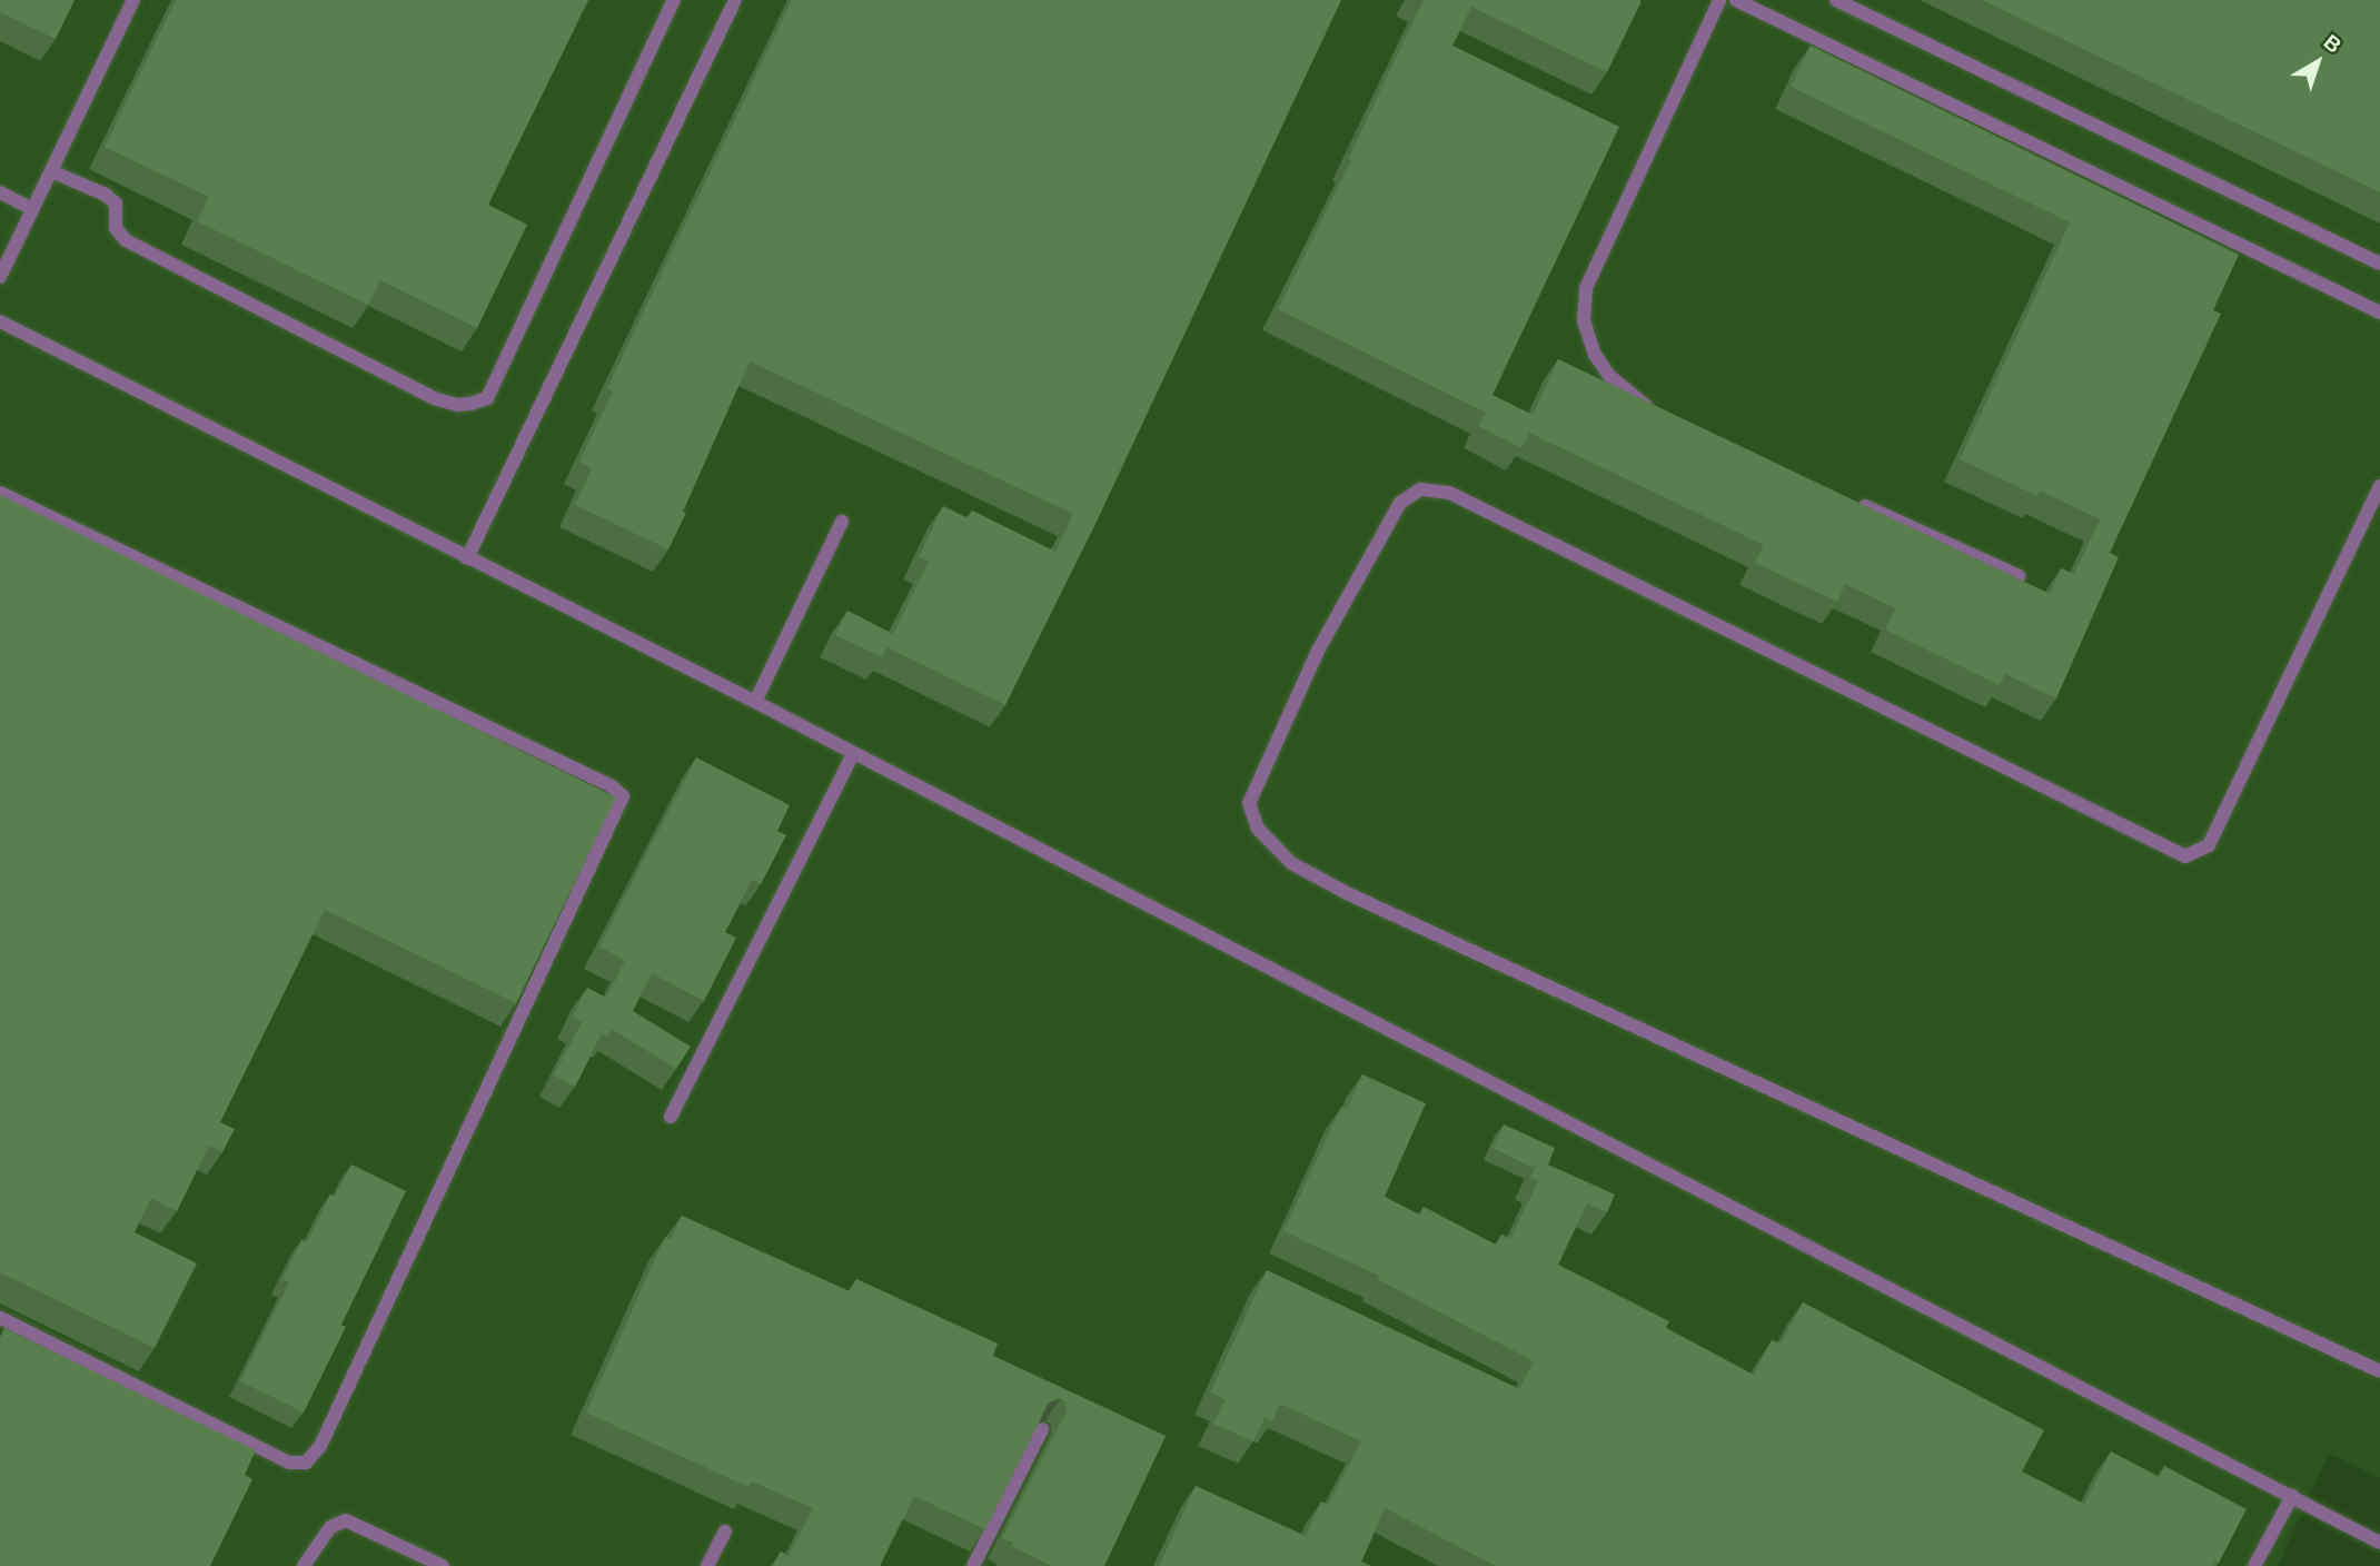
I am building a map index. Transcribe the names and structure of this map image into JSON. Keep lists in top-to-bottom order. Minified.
{"north":"top right"}
